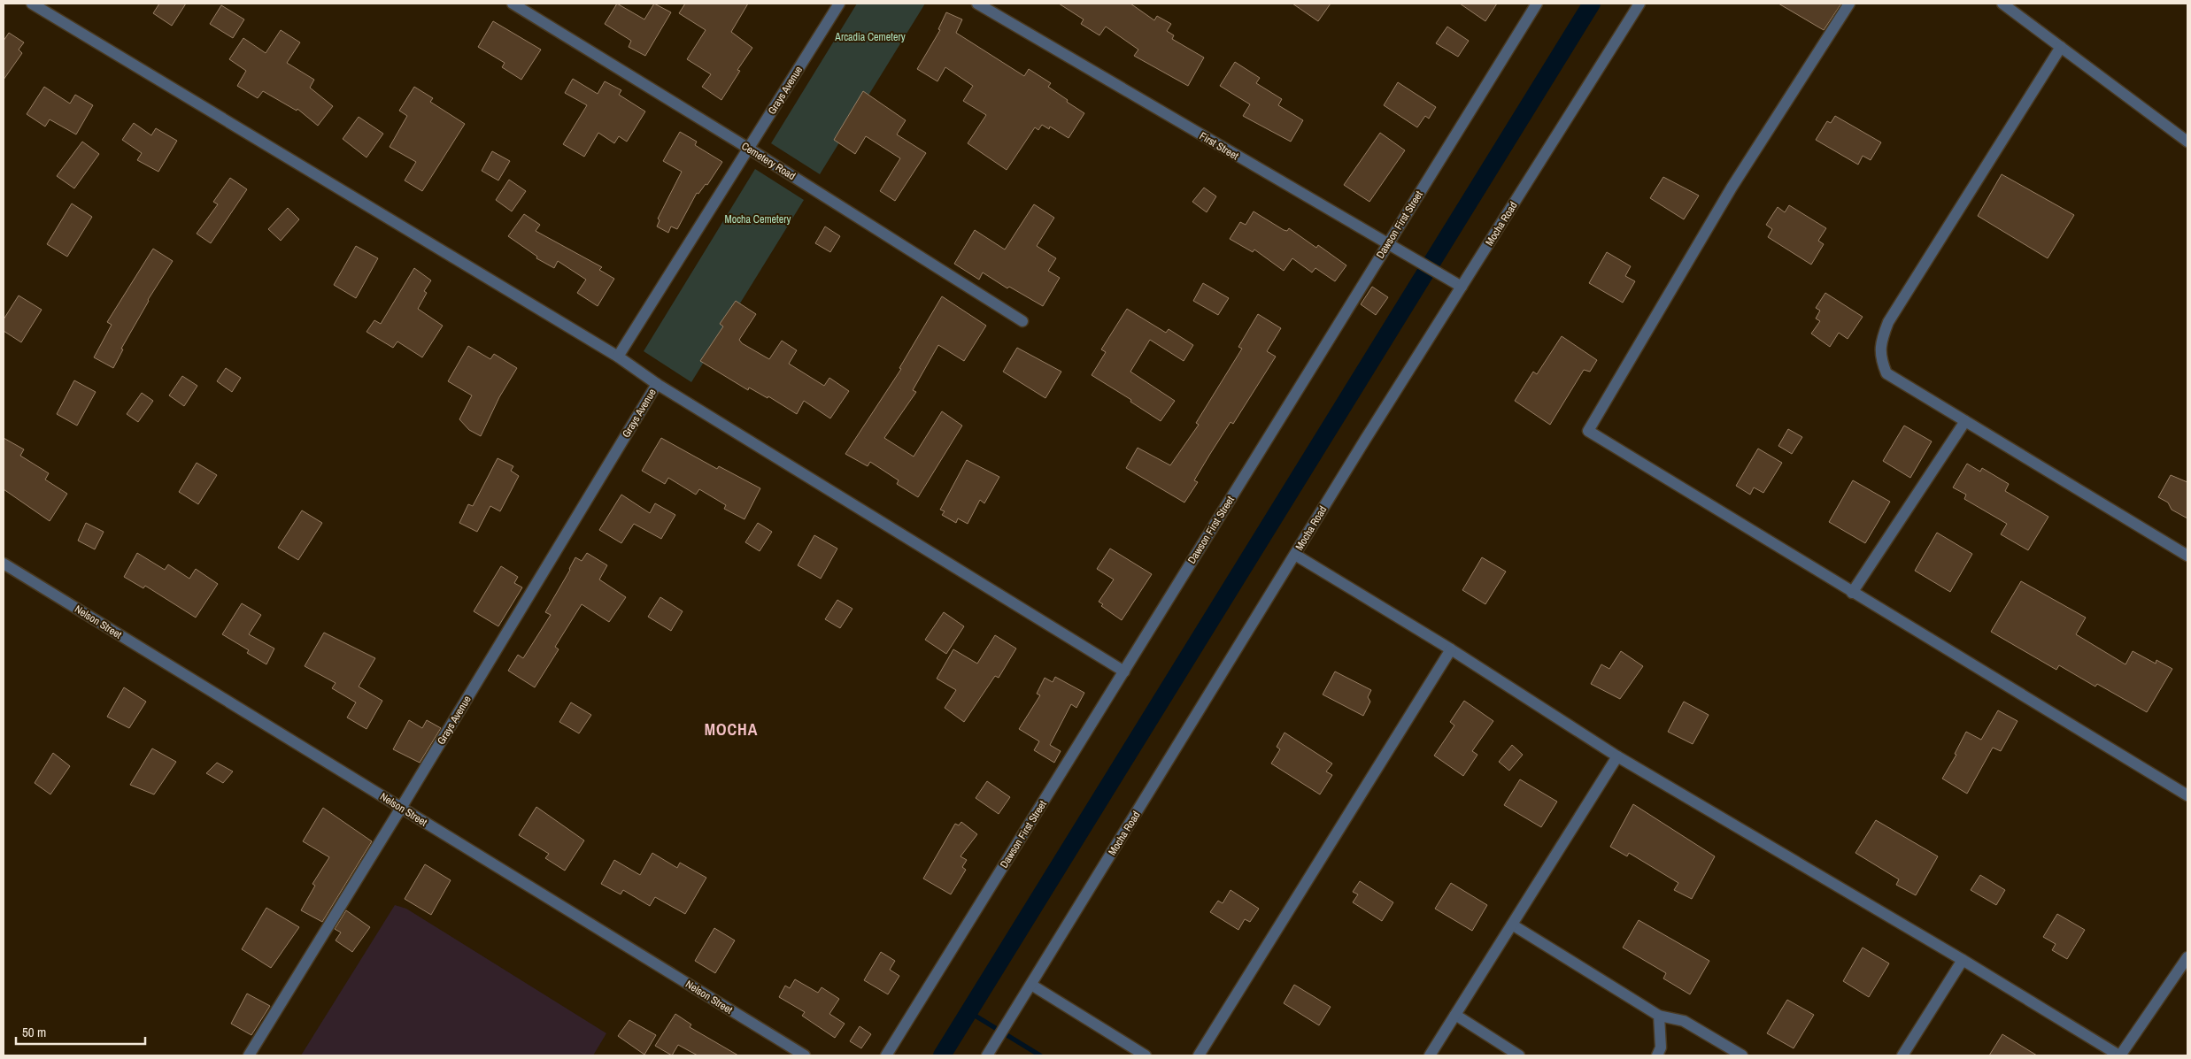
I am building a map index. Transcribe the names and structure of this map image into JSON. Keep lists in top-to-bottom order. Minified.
{"streets":{"street":["Grays Avenue","First Street","Cemetery Road","Mocha Road","Dawson First Street","Nelson Street"]},"crossings":[["Grays Avenue","Cemetery Road"],["Grays Avenue","Nelson Street"],["First Street","Mocha Road"],["First Street","Dawson First Street"]],"districts":["MOCHA"],"parks":["Arcadia Cemetery","Mocha Cemetery"],"scale_bar":"50 m"}
